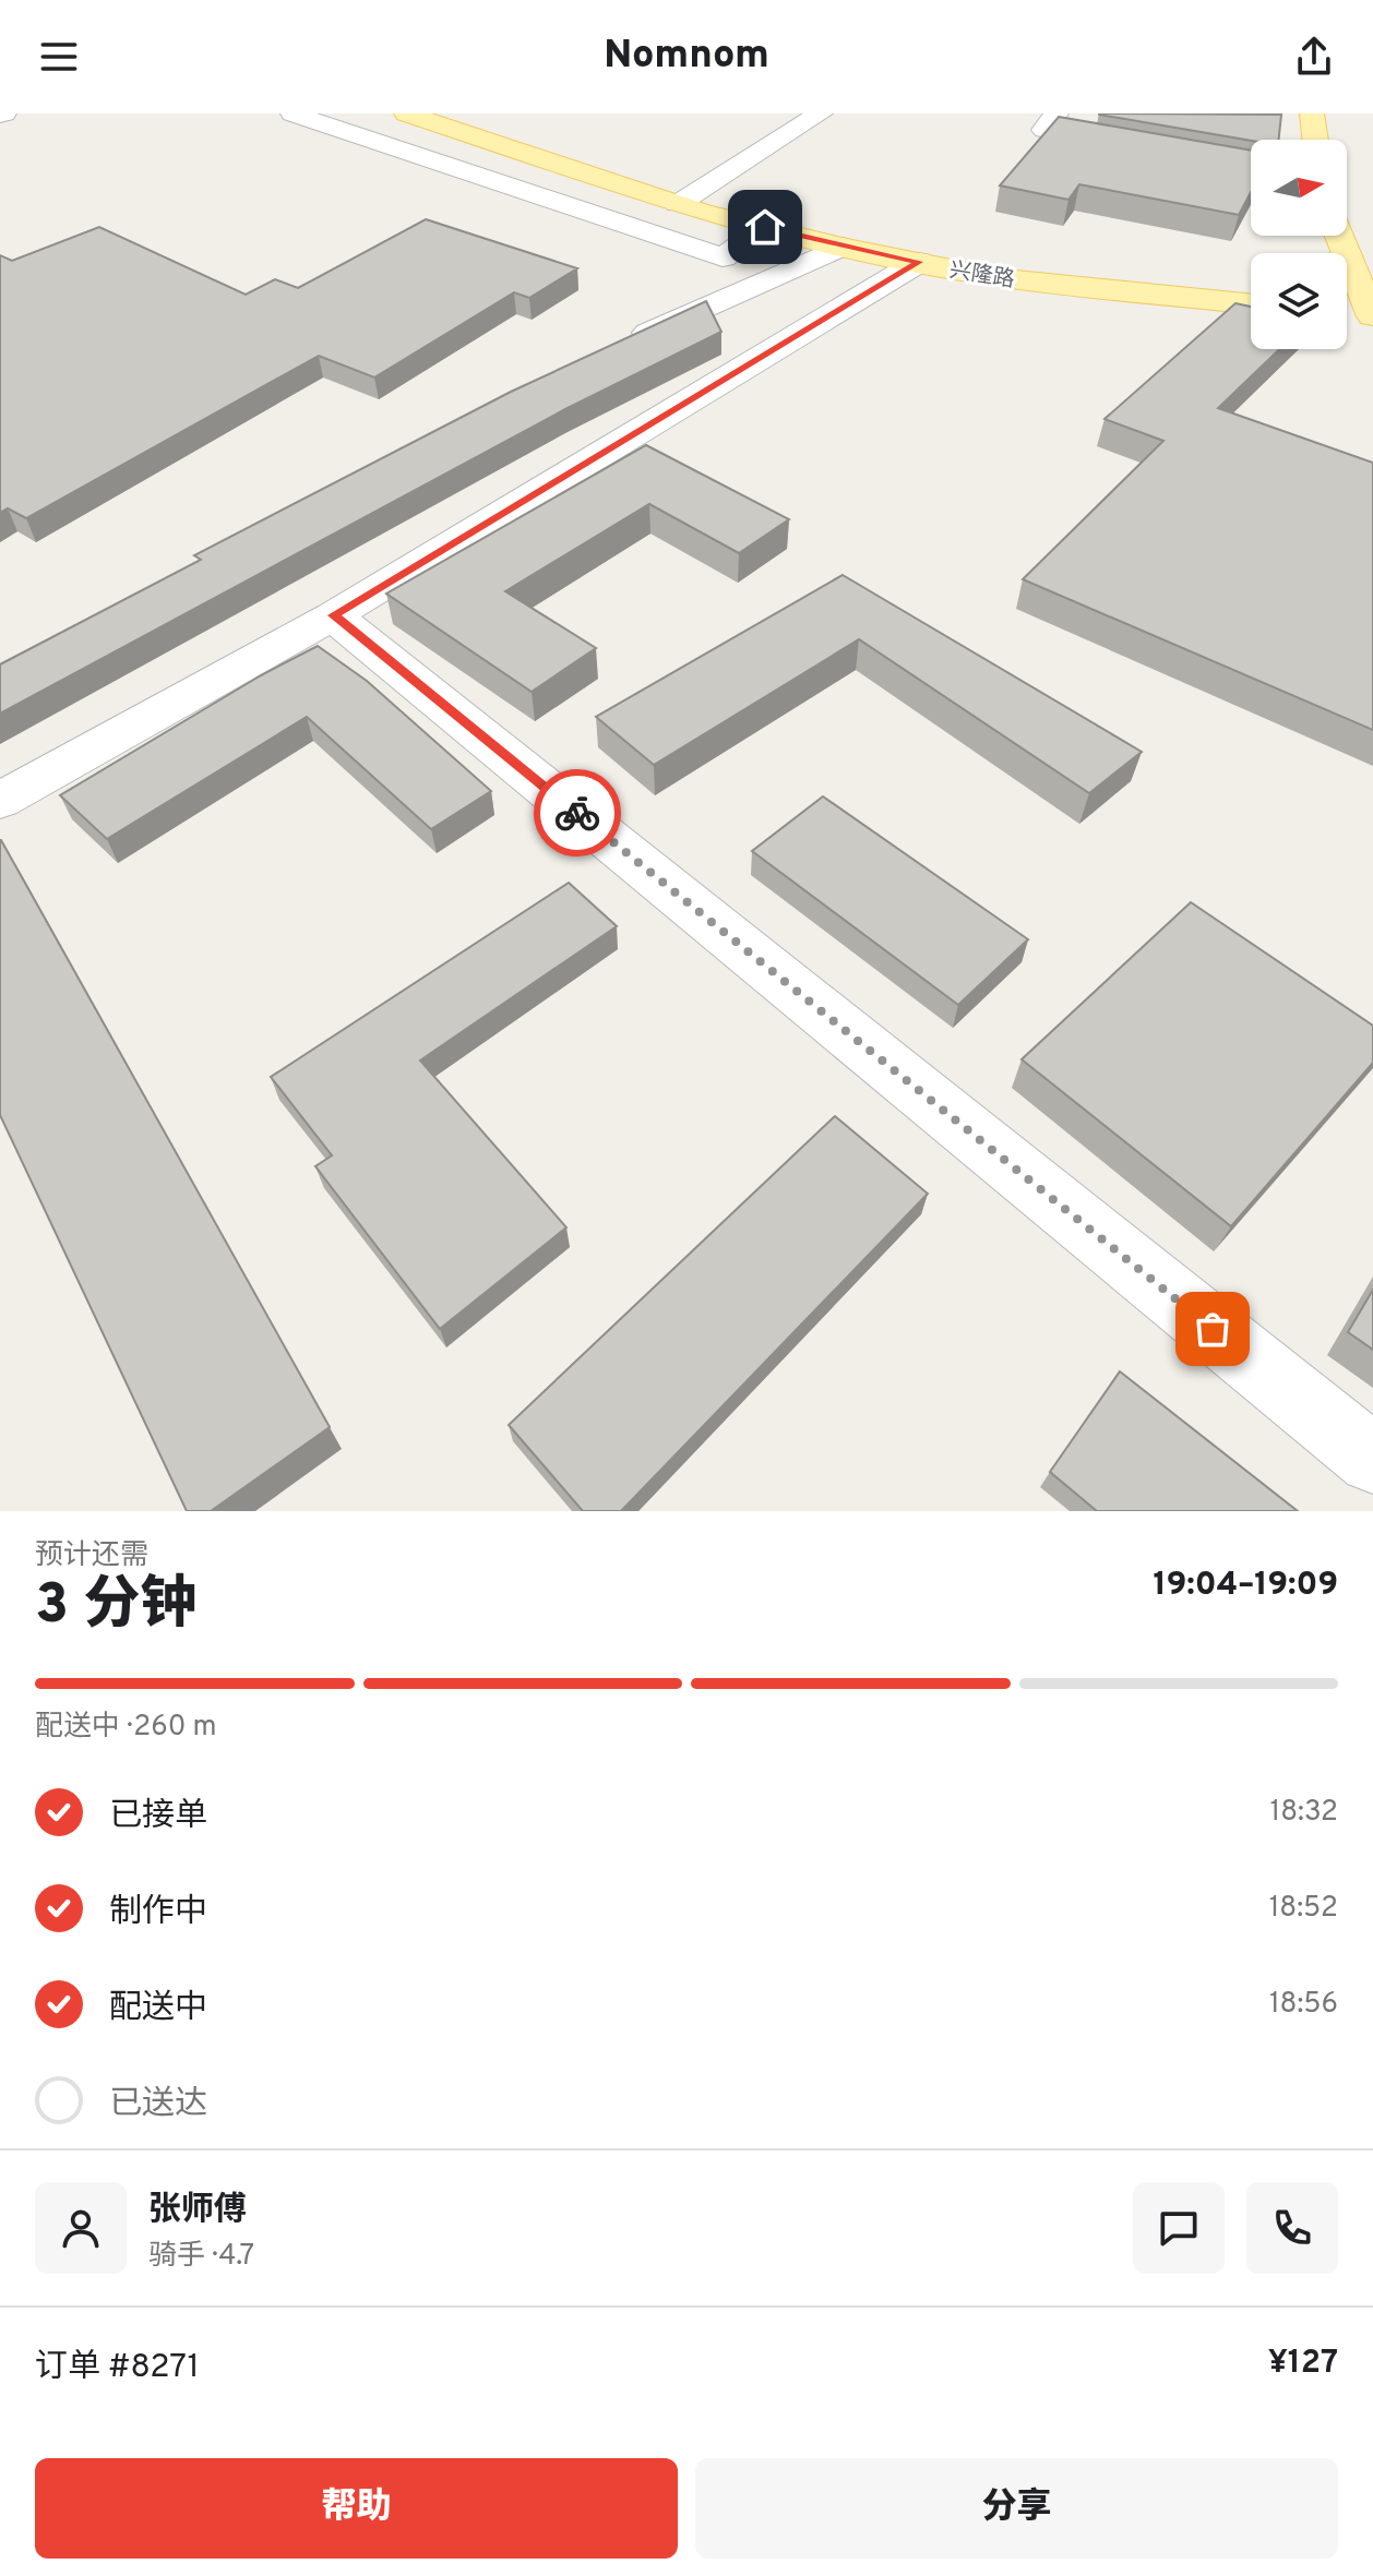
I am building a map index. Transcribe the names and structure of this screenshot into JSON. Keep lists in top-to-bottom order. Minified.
{"streets":{"main road":["兴隆路"]},"north":"right","page":{"header":"Nomnom","heading":["3 分钟","预计还需","19:04–19:09"],"panel":["张师傅","骑手 · 4.7","订单 #8271","¥127"],"bar":"配送中 · 260 m","list":[["已接单","18:32"],["制作中","18:52"],["配送中","18:56"],"已送达"],"buttons":["帮助","分享"]}}
